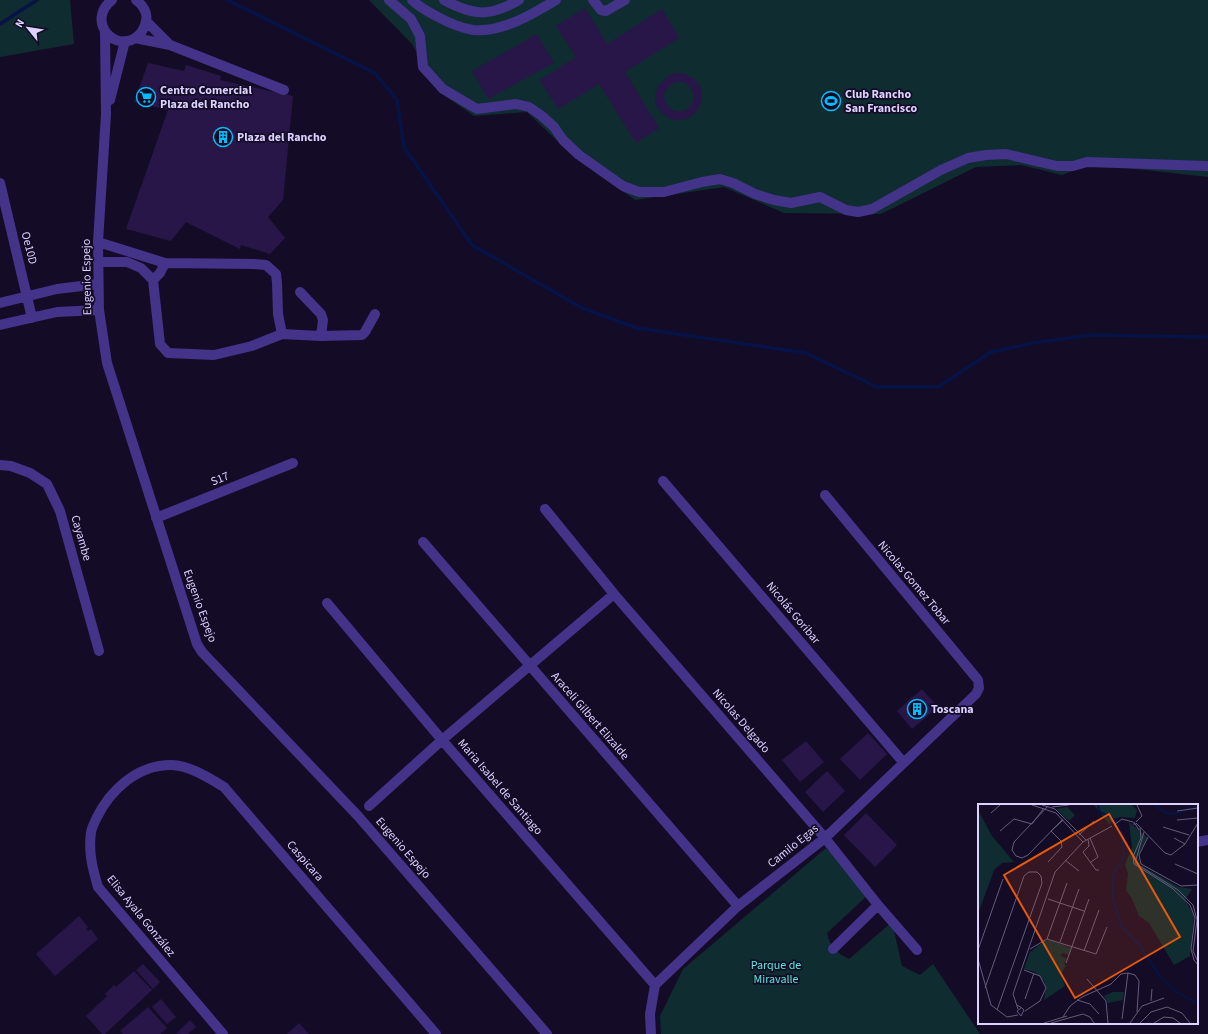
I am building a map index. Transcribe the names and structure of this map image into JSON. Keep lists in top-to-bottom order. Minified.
{"streets":{"street":["Oe10D","Eugenio Espejo","S17","Cayambe","Nicolas Gomez Tobar","Nicolás Goribar","Araceli Gilbert Elizalde","Nicolas Delgado","Maria Isabel de Santiago","Camilo Egas","Caspicara","Elisa Ayala González"]},"crossings":[["Eugenio Espejo","S17"],["Nicolas Gomez Tobar","Camilo Egas"],["Nicolás Goribar","Camilo Egas"],["Araceli Gilbert Elizalde","Camilo Egas"],["Nicolas Delgado","Camilo Egas"],["Maria Isabel de Santiago","Camilo Egas"],["Caspicara","Elisa Ayala González"]],"parks":["Parque de Miravalle"],"places":{"supermarket":["Centro Comercial Plaza del Rancho"],"sports":["Club Rancho San Francisco"],"building":["Plaza del Rancho","Toscana"]},"north":"top left"}
